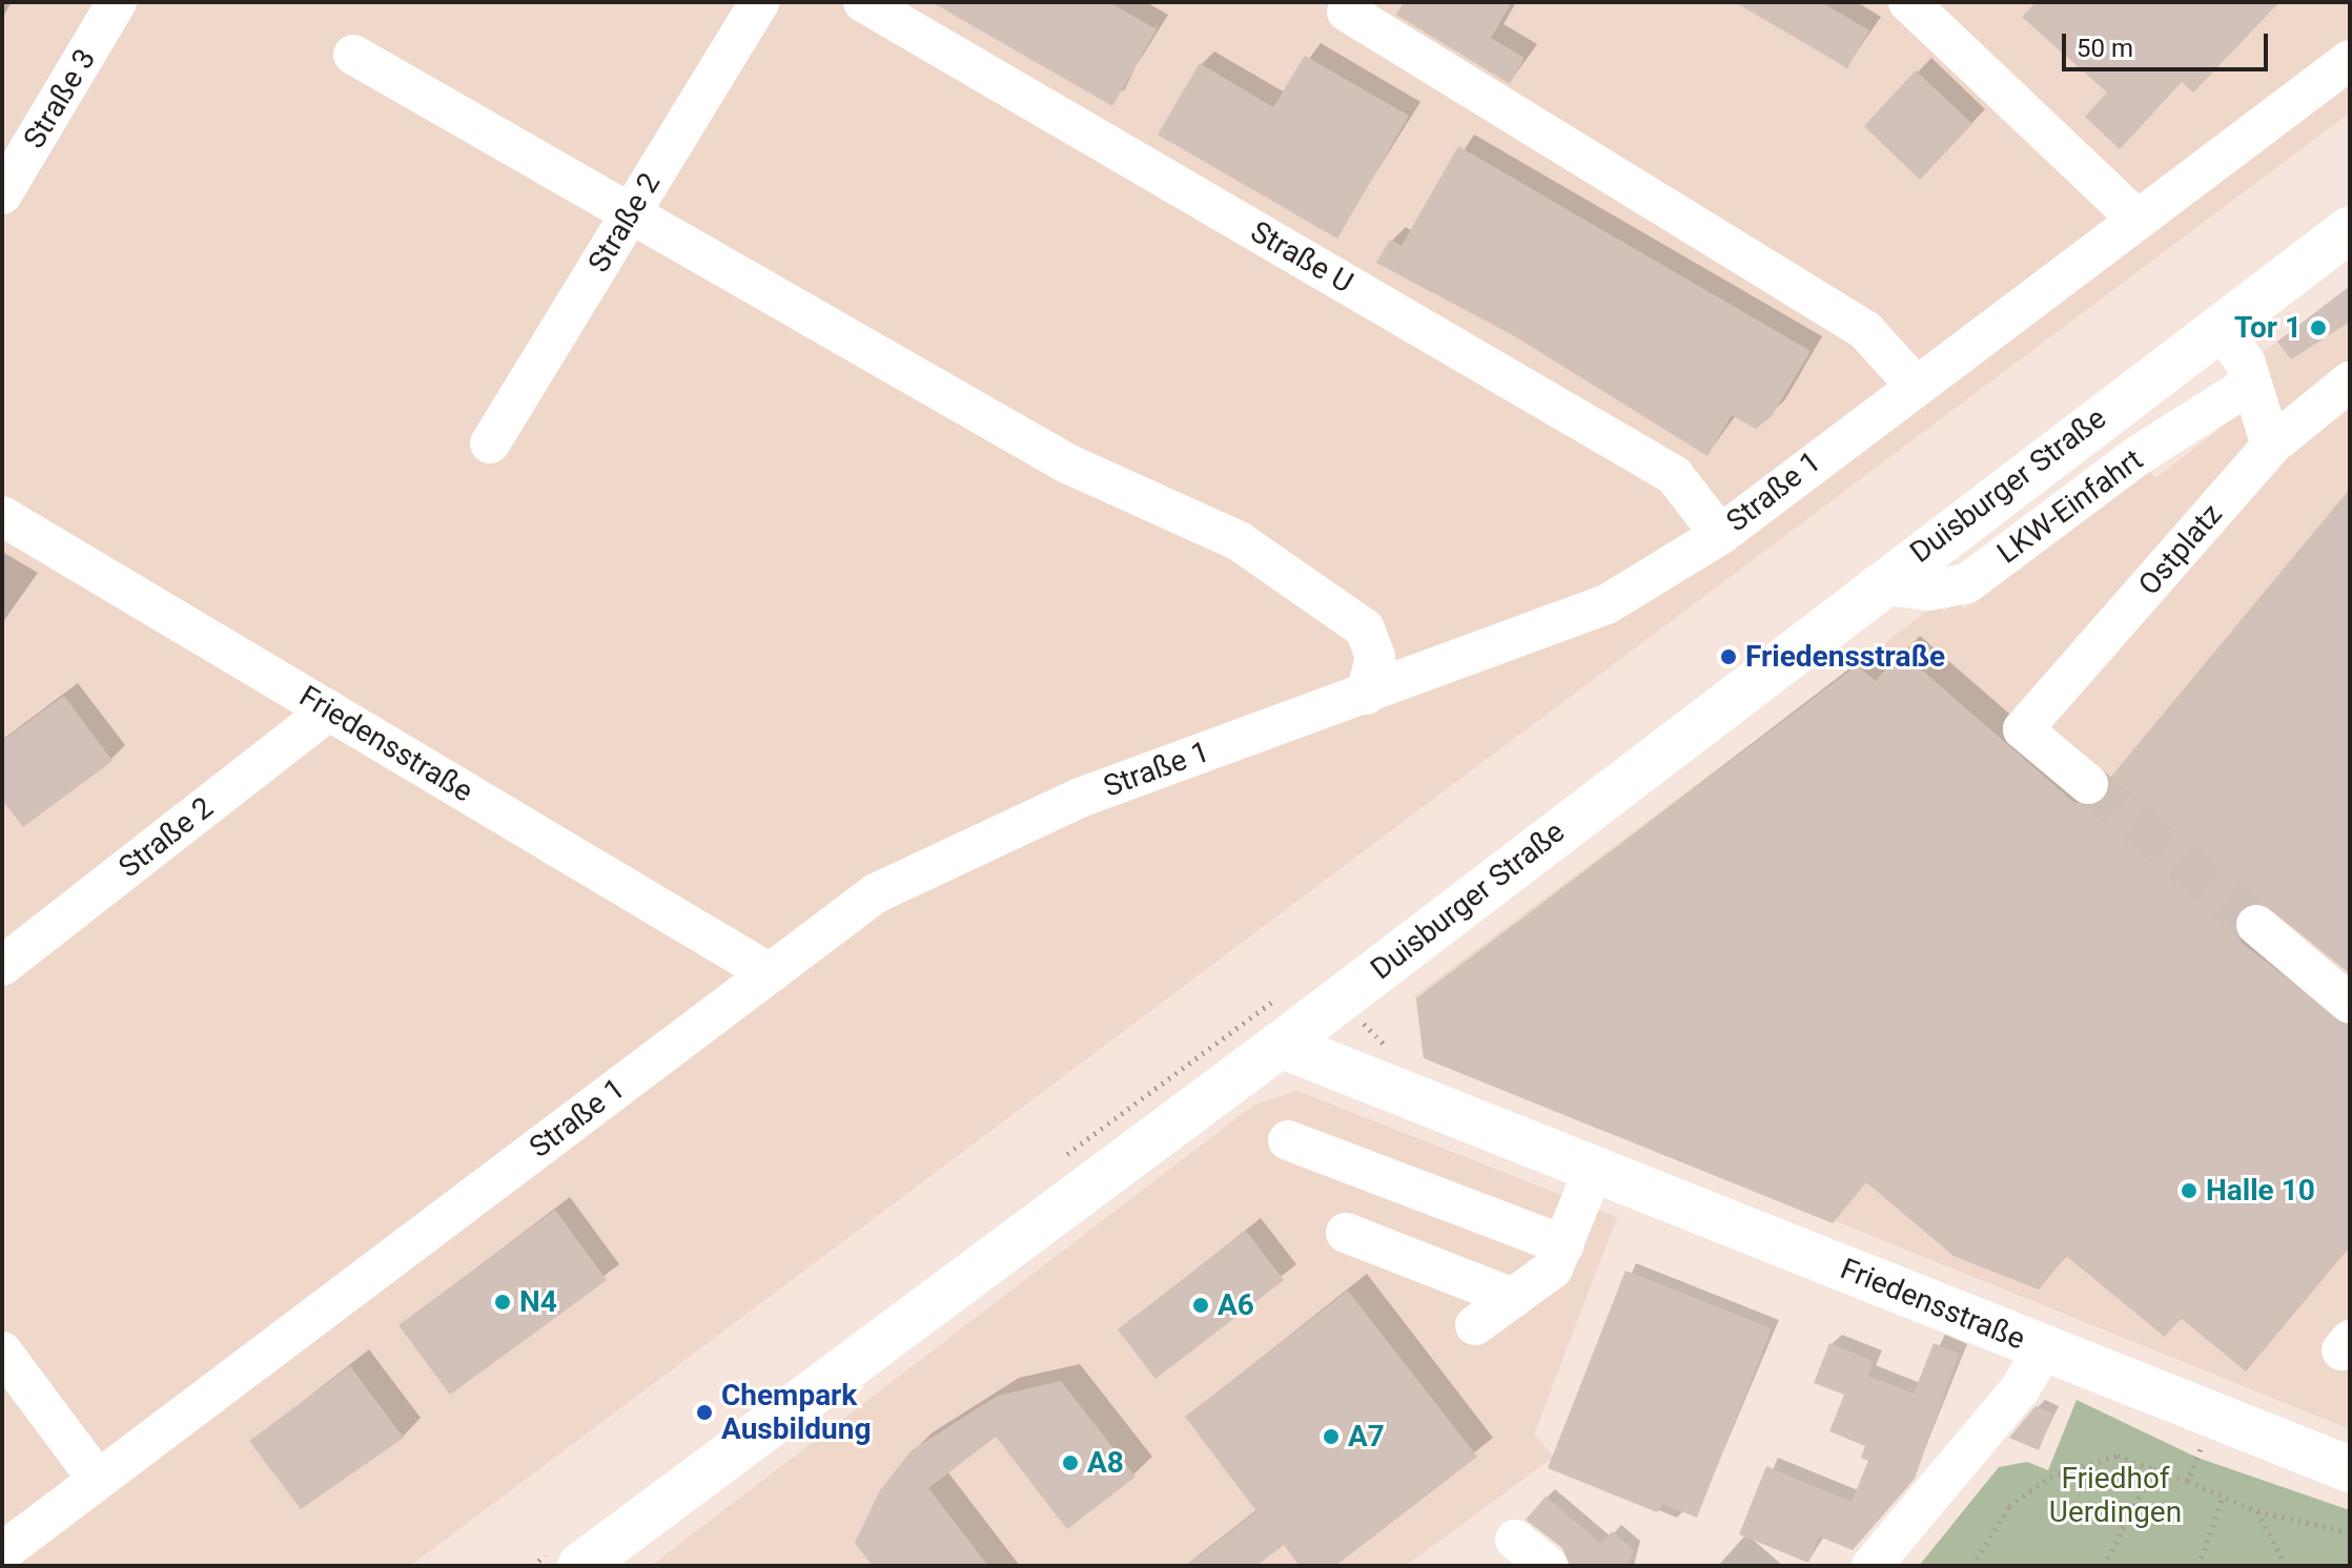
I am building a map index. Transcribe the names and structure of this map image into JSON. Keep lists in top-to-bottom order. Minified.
{"streets":{"main road":["Duisburger Straße","Friedensstraße"],"lane":["Straße 3","Straße 2","Straße U","Straße 1","LKW-Einfahrt","Ostplatz"]},"crossings":[["Straße 2","Friedensstraße"],["Straße U","Straße 1"],["Duisburger Straße","LKW-Einfahrt"],["Duisburger Straße","Friedensstraße"],["Straße 1","Friedensstraße"]],"parks":["Friedhof Uerdingen"],"places":["Tor 1","Friedensstraße","Halle 10","N4","A6","Chempark Ausbildung","A7","A8"],"scale_bar":"50 m"}
